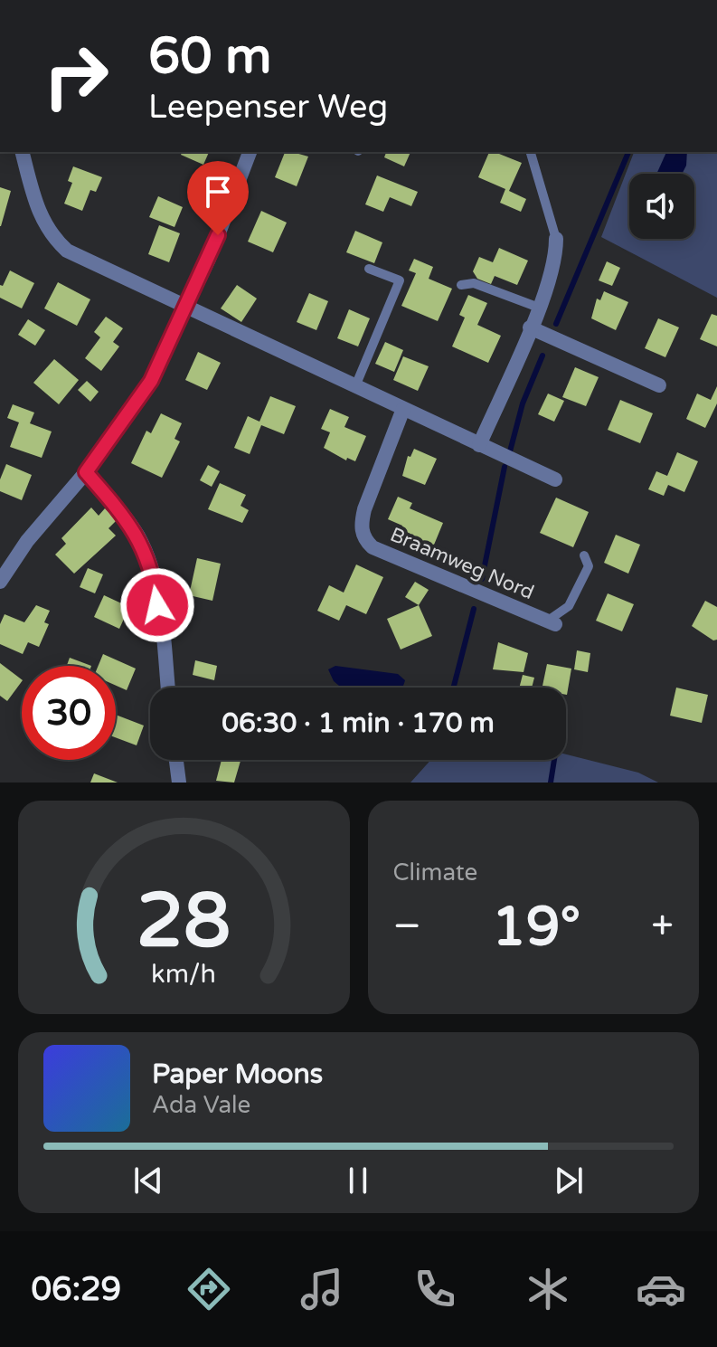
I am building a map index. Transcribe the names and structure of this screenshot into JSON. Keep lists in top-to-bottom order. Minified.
{"streets":{"street":["Braamweg Nord"]},"page":{"turn":["60 m","Leepenser Weg"],"limit":"30","trip":"06:30 · 1 min · 170 m","tile":"Climate","heat":["−","19°","+"],"song":["Paper Moons","Ada Vale"],"tabs":"06:29","gauge":["28","km/h"]}}
